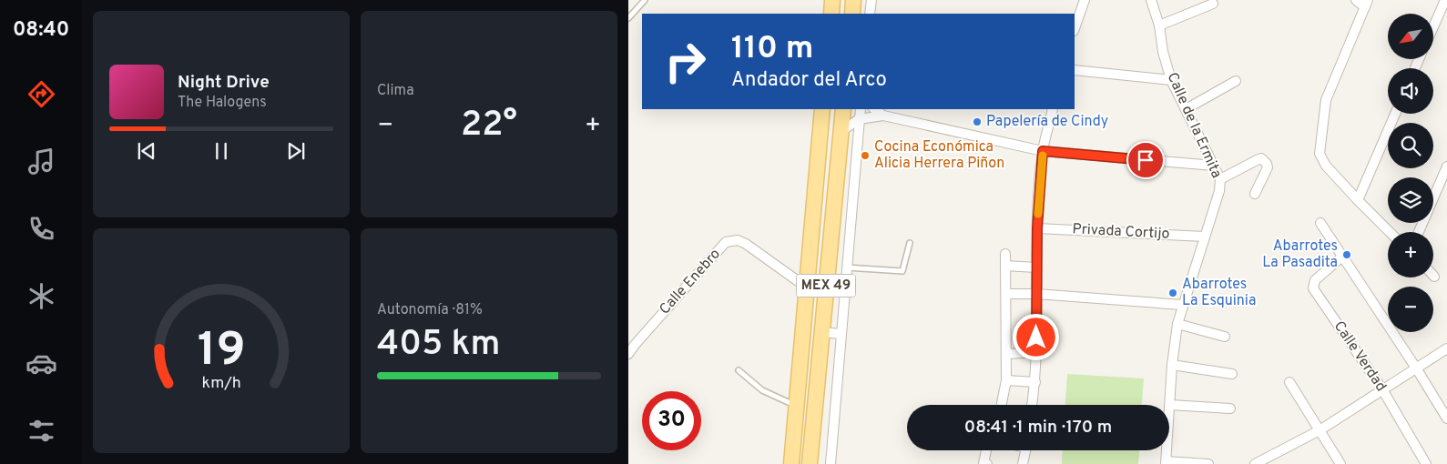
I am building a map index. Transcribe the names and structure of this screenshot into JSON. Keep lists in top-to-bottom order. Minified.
{"streets":{"main road":["MEX 49"],"street":["Calle de la Ermita","Privada Cortijo","Calle Enebro","Calle Verdad"]},"crossings":[["Calle de la Ermita","Privada Cortijo"],["Calle Enebro","MEX 49"]],"places":["Papelería de Cindy","Cocina Económica Alicia Herrera Piñon","Abarrotes La Pasadita","Abarrotes La Esquinia"],"north":"bottom left","page":{"tabs":"08:40","tile":["Clima",["Autonomía · 81%","405 km"]],"map_buttons":["+","−"],"turn":["110 m","Andador del Arco"],"song":["Night Drive","The Halogens"],"heat":["−","22°","+"],"limit":"30","trip":"08:41 · 1 min · 170 m","gauge":["19","km/h"]}}
